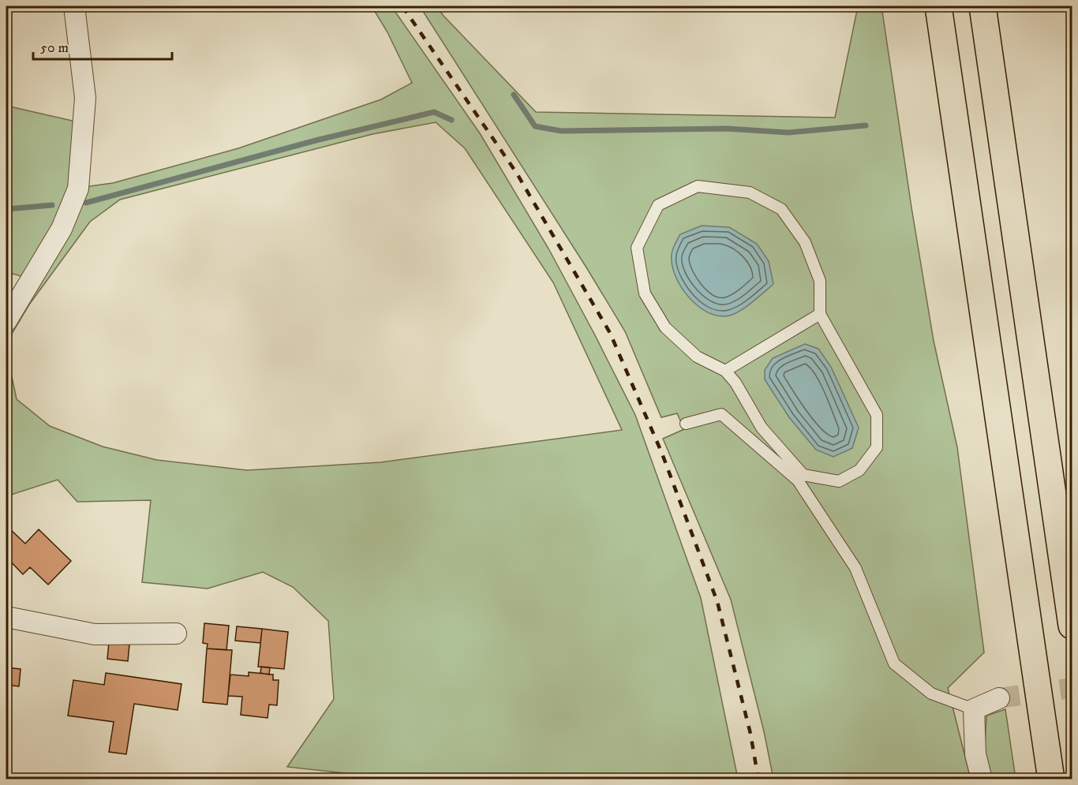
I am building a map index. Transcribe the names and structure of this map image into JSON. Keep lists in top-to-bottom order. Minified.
{"scale_bar":"50 m"}
